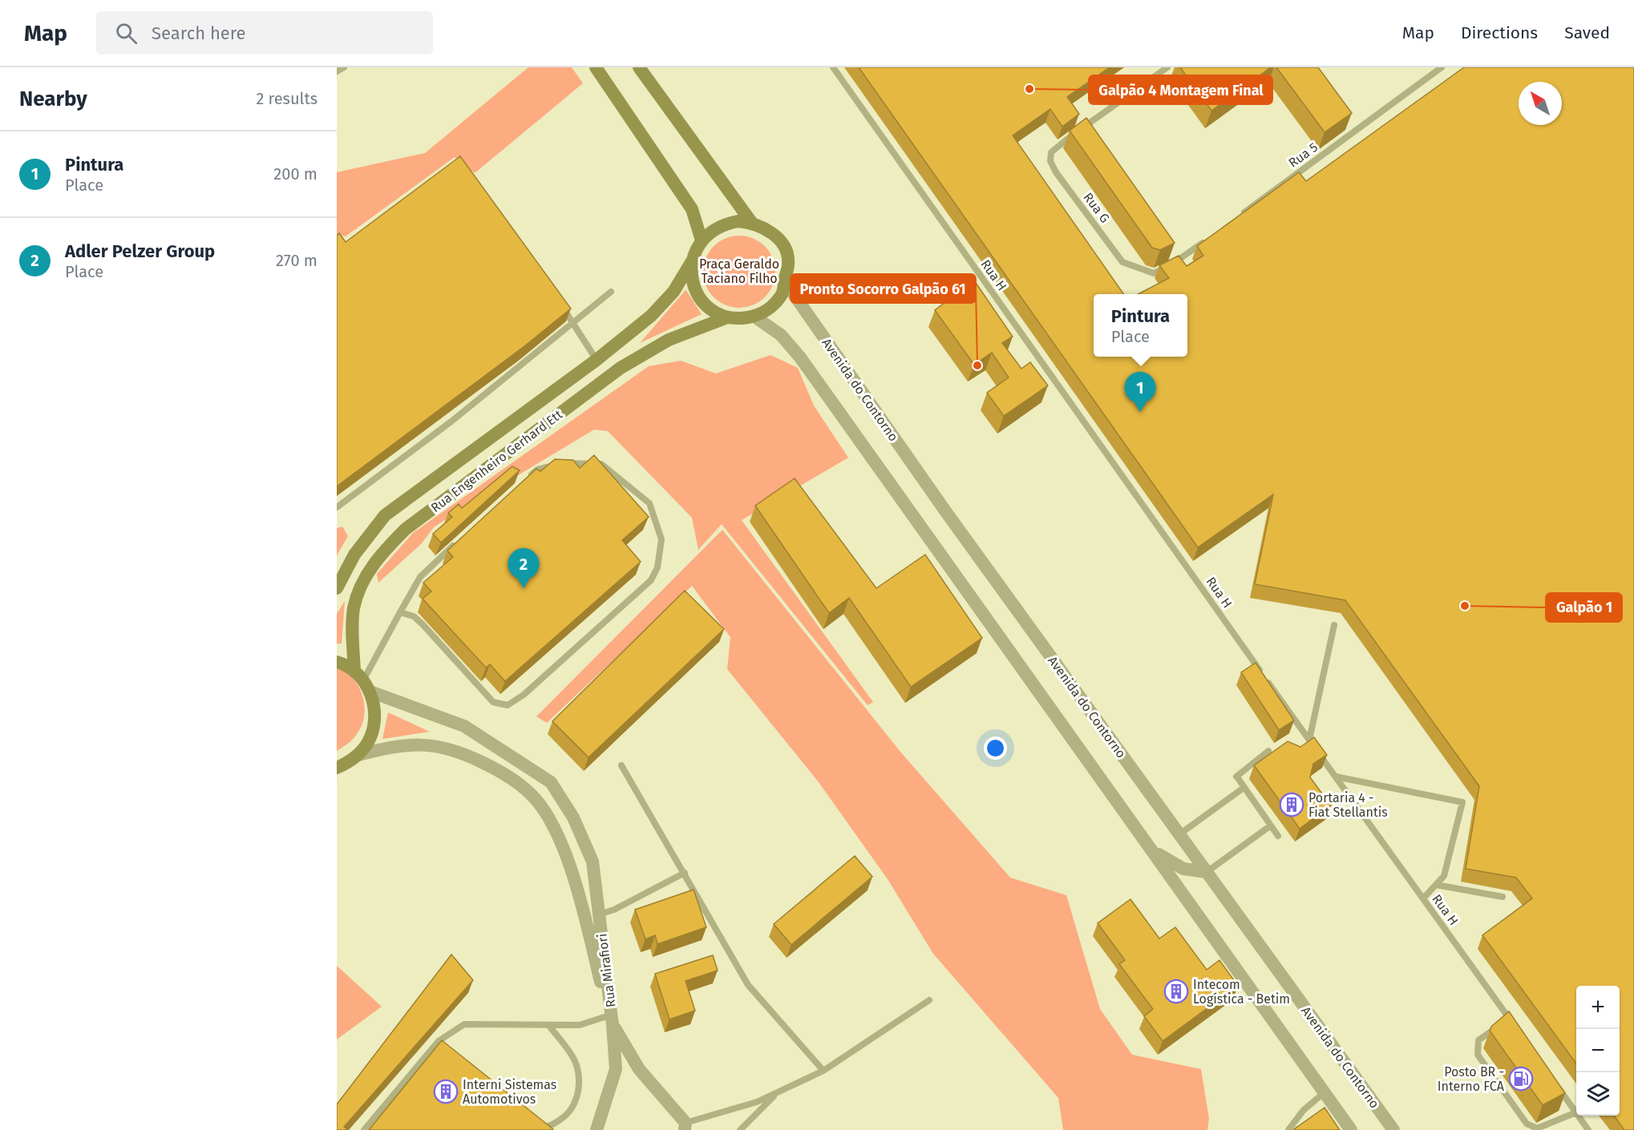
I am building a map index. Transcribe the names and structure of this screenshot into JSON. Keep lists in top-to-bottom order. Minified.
{"streets":{"main road":["Rua Engenheiro Gerhard Ett"],"street":["Avenida do Contorno","Rua Mirafiori"],"lane":["Rua 5","Rua G","Rua H"]},"crossings":[["Avenida do Contorno","Rua Engenheiro Gerhard Ett"],["Rua Engenheiro Gerhard Ett","Rua Mirafiori"]],"parks":["Praça Geraldo Taciano Filho"],"places":{"other":["Galpão 4 Montagem Final","Pronto Socorro Galpão 61","Galpão 1"],"building":["Portaria 4 - Fiat Stellantis","Intecom Logística - Betim","Interni Sistemas Automotivos"],"fuel station":["Posto BR - Interno FCA"]},"north":"top left","page":{"header":"Map","search":"Search here","nav":["Map","Directions","Saved"],"heading":["Nearby","2 results"],"list":[{"mark":"1","name":"Pintura","note":"Place","value":"200 m"},{"mark":"2","name":"Adler Pelzer Group","note":"Place","value":"270 m"}],"popup":["Pintura","Place"],"pins":["1","2"],"map_buttons":["+","−"]}}
